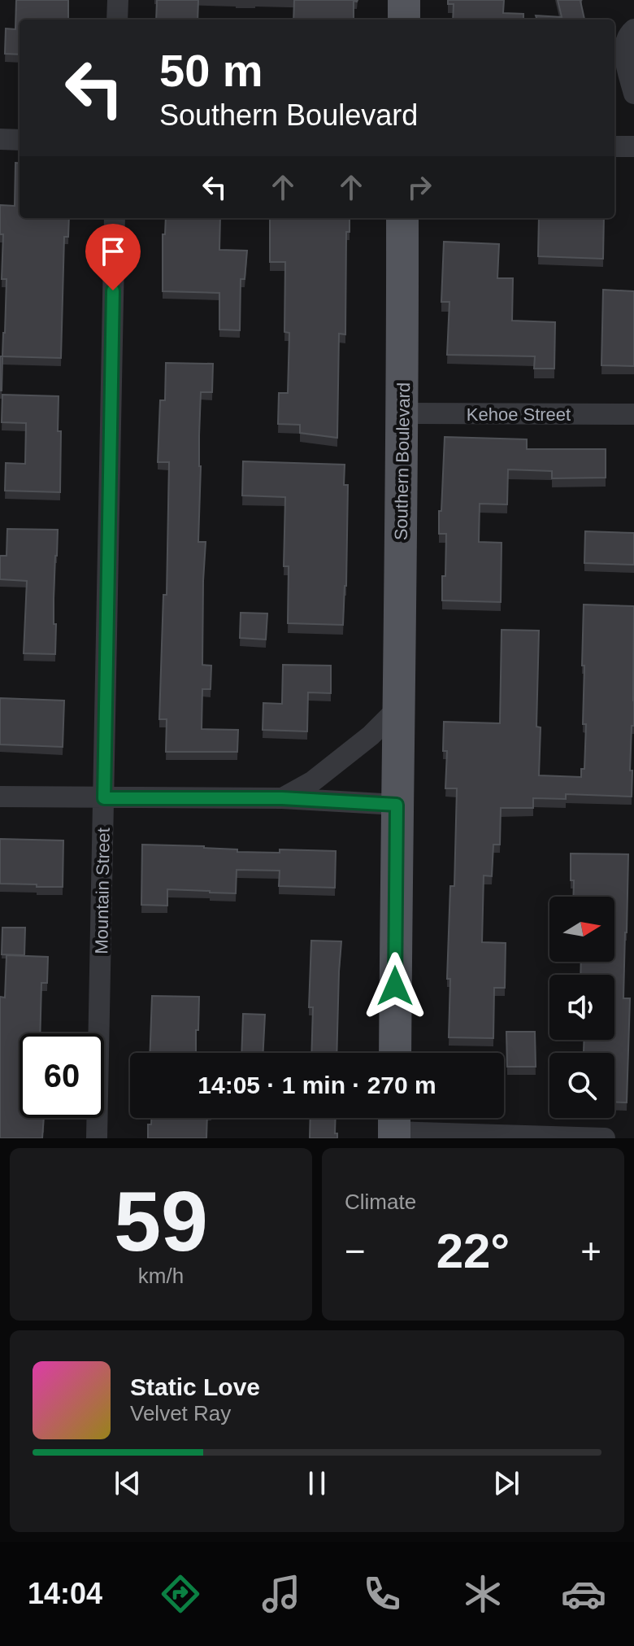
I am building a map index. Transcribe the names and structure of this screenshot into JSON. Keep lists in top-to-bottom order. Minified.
{"streets":{"main road":["Southern Boulevard"],"street":["Kehoe Street","Mountain Street"]},"crossings":[["Kehoe Street","Southern Boulevard"]],"north":"right","page":{"turn":["50 m","Southern Boulevard"],"limit":"60","trip":"14:05 · 1 min · 270 m","tile":[["59","km/h"],"Climate"],"heat":["−","22°","+"],"song":["Static Love","Velvet Ray"],"tabs":"14:04"}}
